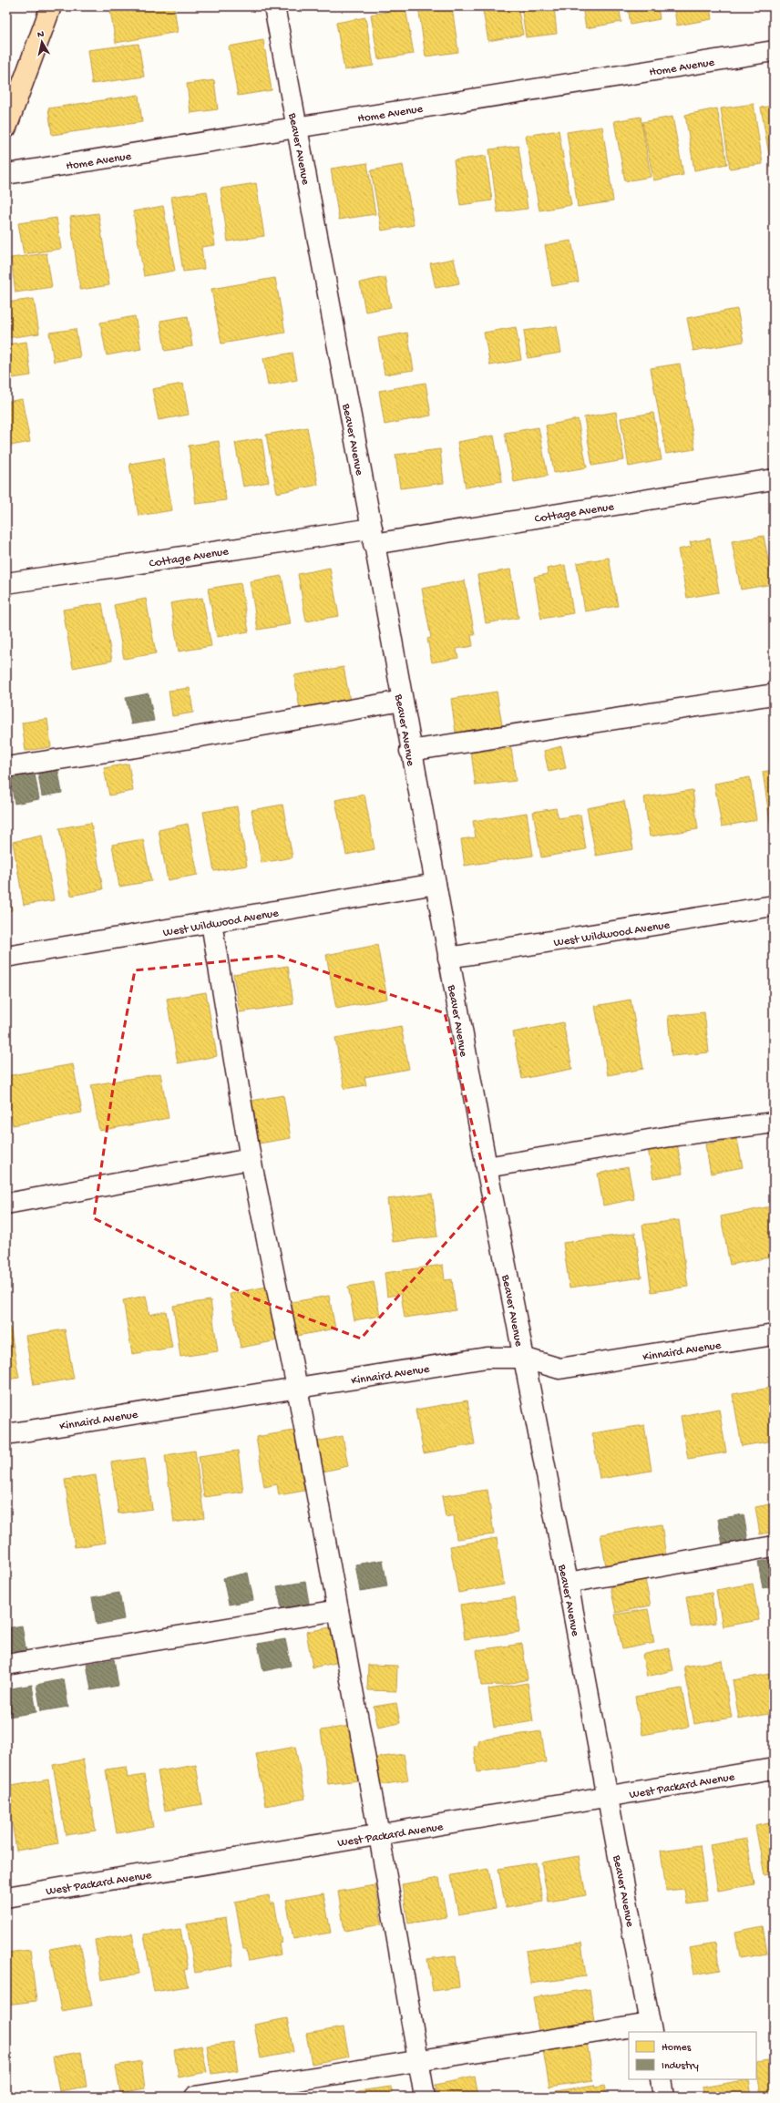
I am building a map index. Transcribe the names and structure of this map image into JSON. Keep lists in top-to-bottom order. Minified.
{"streets":{"street":["Home Avenue","Beaver Avenue","Cottage Avenue","West Wildwood Avenue","Kinnaird Avenue","West Packard Avenue"]},"crossings":[["Home Avenue","Beaver Avenue"],["Beaver Avenue","Cottage Avenue"],["Beaver Avenue","West Wildwood Avenue"],["Beaver Avenue","Kinnaird Avenue"],["Beaver Avenue","West Packard Avenue"]],"legend":["Homes","Industry"],"north":"top"}
